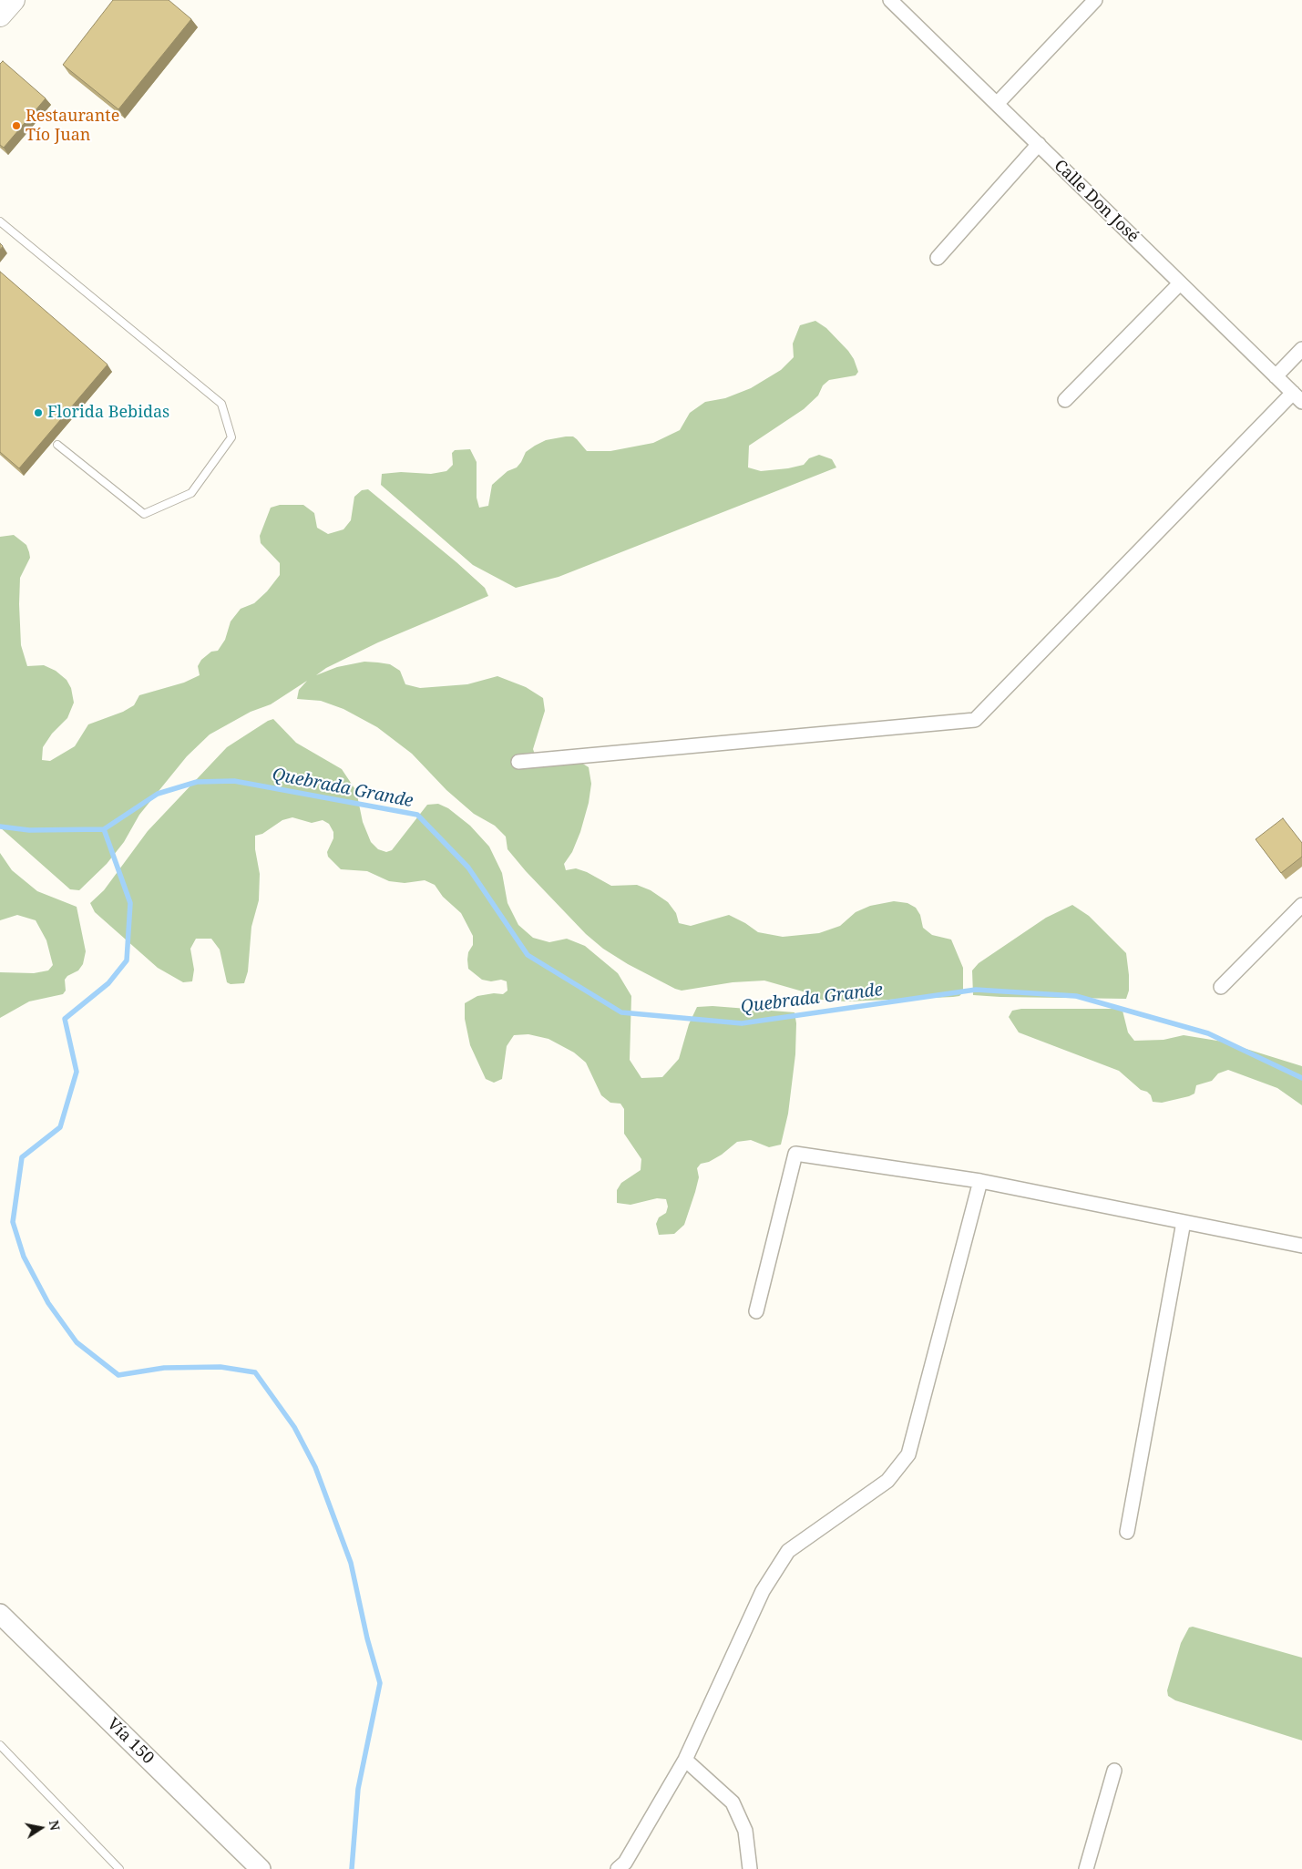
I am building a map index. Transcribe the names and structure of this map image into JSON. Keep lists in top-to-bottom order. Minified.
{"streets":{"main road":["Vía 150"],"street":["Calle Don José"]},"water":["Quebrada Grande"],"places":["Restaurante Tío Juan","Florida Bebidas"],"north":"right"}
